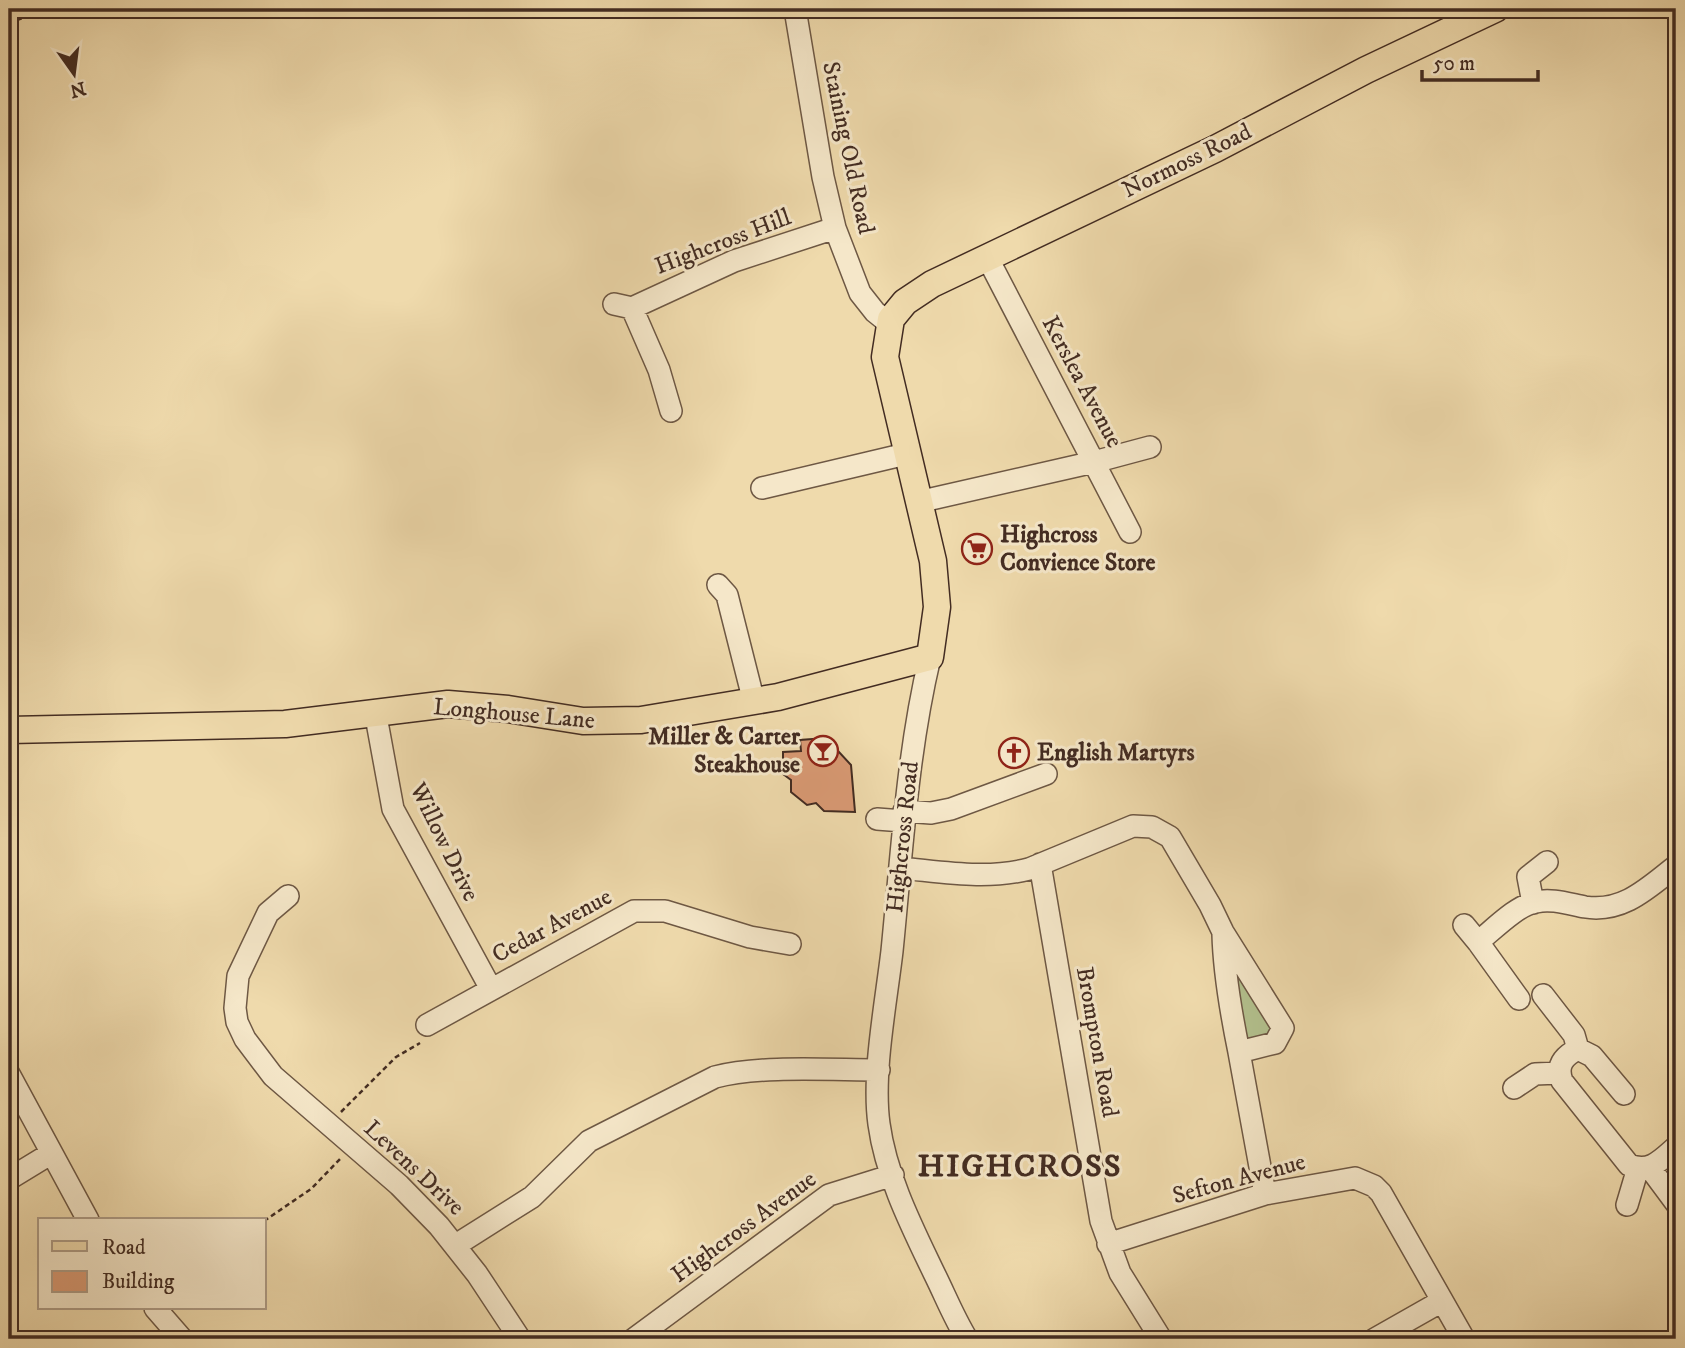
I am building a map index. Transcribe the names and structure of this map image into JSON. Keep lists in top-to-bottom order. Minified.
{"streets":{"main road":["Normoss Road","Longhouse Lane","Highcross Road"],"street":["Staining Old Road","Highcross Hill","Kerslea Avenue","Willow Drive","Cedar Avenue","Brompton Road","Levens Drive","Sefton Avenue","Highcross Avenue"]},"crossings":[["Staining Old Road","Normoss Road"],["Staining Old Road","Highcross Hill"],["Staining Old Road","Highcross Road"],["Normoss Road","Kerslea Avenue"],["Normoss Road","Highcross Road"],["Longhouse Lane","Highcross Road"],["Longhouse Lane","Willow Drive"],["Highcross Road","Highcross Avenue"],["Willow Drive","Cedar Avenue"],["Brompton Road","Sefton Avenue"]],"districts":["HIGHCROSS"],"places":{"supermarket":["Highcross Convience Store"],"bar":["Miller & Carter Steakhouse"],"church":["English Martyrs"]},"legend":["Road","Building"],"scale_bar":"50 m","north":"bottom"}
